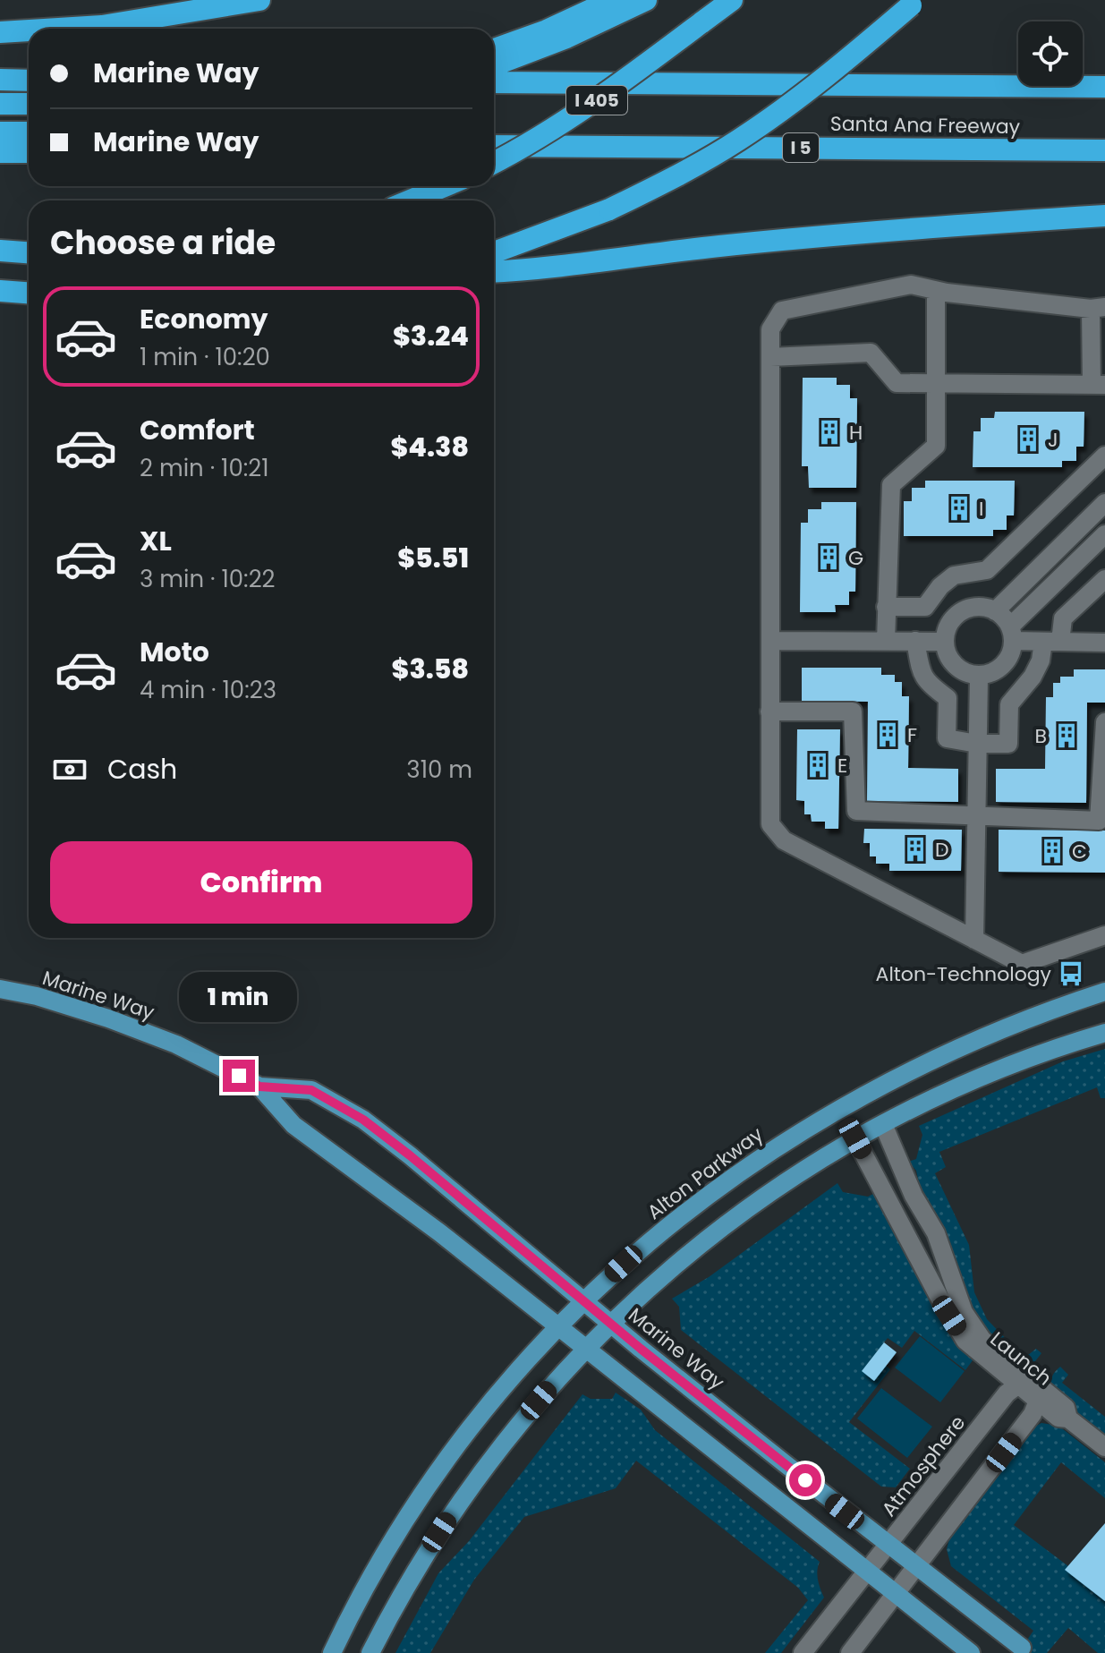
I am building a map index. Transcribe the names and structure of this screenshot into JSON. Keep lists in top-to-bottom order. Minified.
{"streets":{"highway":["I 405","Santa Ana Freeway","I 5"],"main road":["Marine Way","Alton Parkway"],"street":["Launch","Atmosphere"]},"crossings":[["Marine Way","Alton Parkway"],["Marine Way","Atmosphere"],["Launch","Atmosphere"]],"places":{"building":["H","J","I","G","F","B","E","D","C"],"bus stop":["Alton-Technology"]},"page":{"banner":["Marine Way","Marine Way"],"heading":"Choose a ride","list":[{"name":"Economy","note":"1 min · 10:20","value":"$3.24"},{"name":"Comfort","note":"2 min · 10:21","value":"$4.38"},{"name":"XL","note":"3 min · 10:22","value":"$5.51"},{"name":"Moto","note":"4 min · 10:23","value":"$3.58"}],"pay":["Cash","310 m"],"buttons":"Confirm","bubble":"1 min"}}
